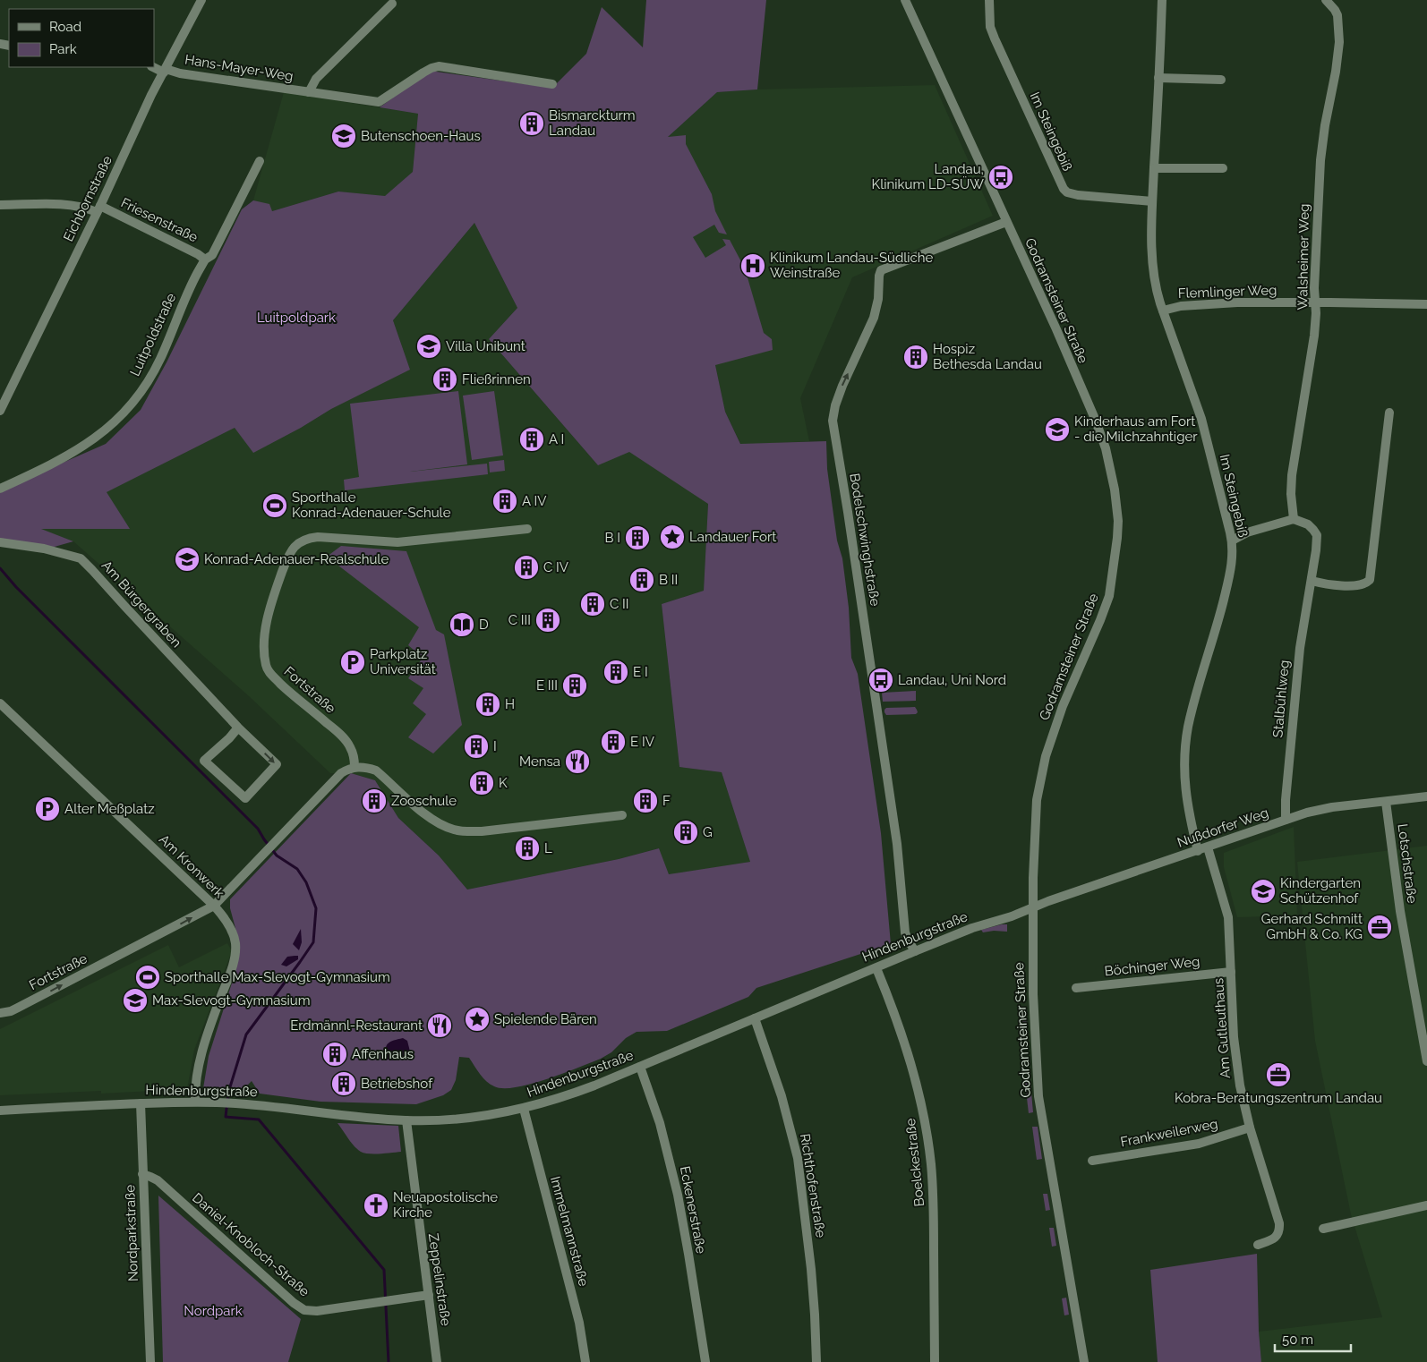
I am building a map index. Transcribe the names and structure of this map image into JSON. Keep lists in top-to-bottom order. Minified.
{"streets":{"street":["Hans-Mayer-Weg","Im Steingebiß","Eichbornstraße","Friesenstraße","Walsheimer Weg","Flemlinger Weg","Godramsteiner Straße","Luitpoldstraße","Bodelschwinghstraße","Am Bürgergraben","Fortstraße","Stalbühlweg","Nußdorfer Weg","Lotschstraße","Am Kronwerk","Hindenburgstraße","Böchinger Weg","Am Gutleuthaus","Frankweilerweg","Boelckestraße","Richthofenstraße","Eckenerstraße","Immelmannstraße","Nordparkstraße","Daniel-Knobloch-Straße","Zeppelinstraße"]},"crossings":[["Hans-Mayer-Weg","Eichbornstraße"],["Im Steingebiß","Flemlinger Weg"],["Im Steingebiß","Nußdorfer Weg"],["Eichbornstraße","Friesenstraße"],["Friesenstraße","Luitpoldstraße"],["Walsheimer Weg","Flemlinger Weg"],["Walsheimer Weg","Stalbühlweg"],["Godramsteiner Straße","Bodelschwinghstraße"],["Godramsteiner Straße","Nußdorfer Weg"],["Godramsteiner Straße","Hindenburgstraße"],["Bodelschwinghstraße","Hindenburgstraße"],["Fortstraße","Am Kronwerk"],["Stalbühlweg","Nußdorfer Weg"],["Nußdorfer Weg","Lotschstraße"],["Nußdorfer Weg","Hindenburgstraße"],["Nußdorfer Weg","Am Gutleuthaus"],["Am Kronwerk","Hindenburgstraße"],["Hindenburgstraße","Boelckestraße"],["Hindenburgstraße","Richthofenstraße"],["Hindenburgstraße","Eckenerstraße"],["Hindenburgstraße","Immelmannstraße"],["Hindenburgstraße","Nordparkstraße"],["Hindenburgstraße","Zeppelinstraße"],["Böchinger Weg","Am Gutleuthaus"],["Am Gutleuthaus","Frankweilerweg"],["Nordparkstraße","Daniel-Knobloch-Straße"],["Daniel-Knobloch-Straße","Zeppelinstraße"]],"one_way":["Bodelschwinghstraße"],"parks":["Luitpoldpark","Nordpark"],"places":{"building":["Bismarckturm Landau","Hospiz Bethesda Landau","Fließrinnen","A I","A IV","B I","C IV","B II","C II","C III","E I","E III","H","E IV","I","K","Zooschule","F","G","L","Affenhaus","Betriebshof"],"school or university":["Butenschoen-Haus","Villa Unibunt","Kinderhaus am Fort - die Milchzahntiger","Konrad-Adenauer-Realschule","Kindergarten Schützenhof","Max-Slevogt-Gymnasium"],"bus stop":["Landau, Klinikum LD-SÜW","Landau, Uni Nord"],"hospital":["Klinikum Landau-Südliche Weinstraße"],"sports":["Sporthalle Konrad-Adenauer-Schule","Sporthalle Max-Slevogt-Gymnasium"],"place":["Landauer Fort","Spielende Bären"],"library":["D"],"parking":["Parkplatz Universität","Alter Meßplatz"],"restaurant":["Mensa","Erdmännl-Restaurant"],"office":["Gerhard Schmitt GmbH & Co. KG","Kobra-Beratungszentrum Landau"],"church":["Neuapostolische Kirche"]},"legend":["Road","Park"],"scale_bar":"50 m"}
